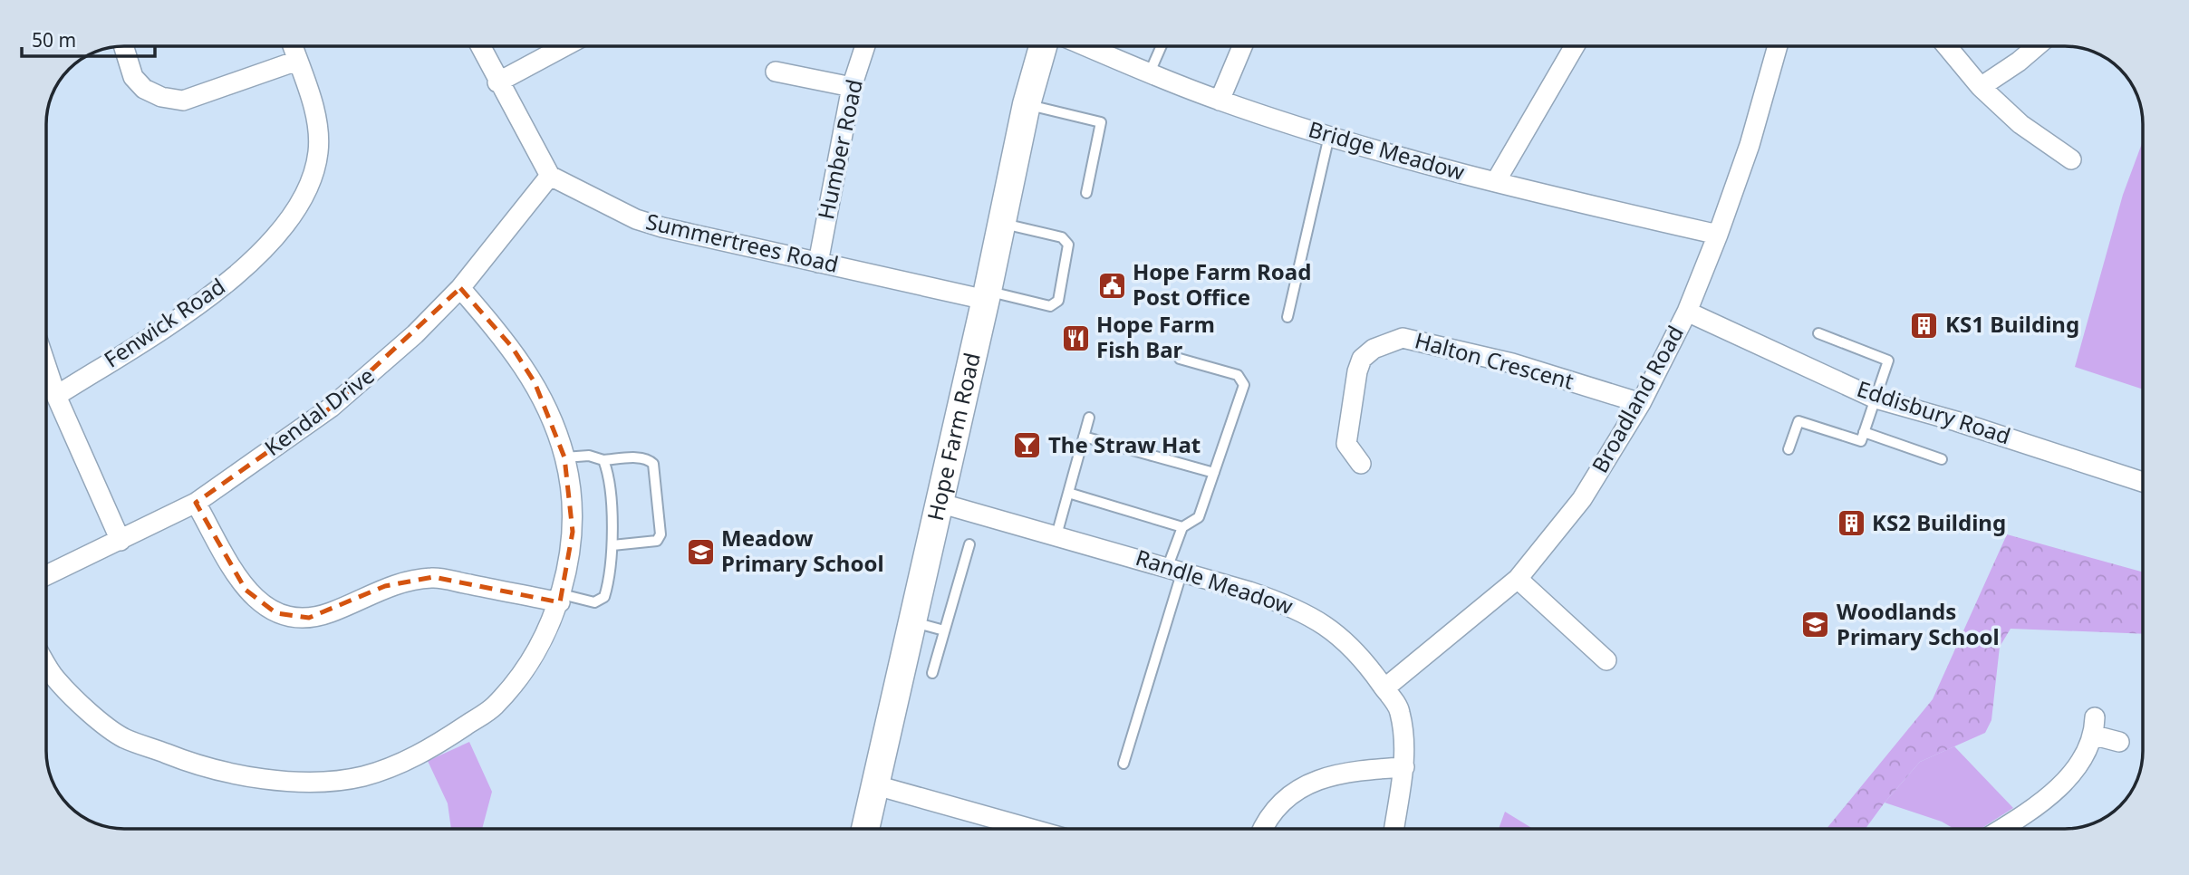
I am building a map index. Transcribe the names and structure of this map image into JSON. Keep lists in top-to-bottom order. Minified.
{"streets":{"street":["Humber Road","Bridge Meadow","Summertrees Road","Fenwick Road","Halton Crescent","Broadland Road","Kendal Drive","Eddisbury Road","Hope Farm Road","Randle Meadow"]},"crossings":[["Humber Road","Summertrees Road"],["Bridge Meadow","Broadland Road"],["Summertrees Road","Kendal Drive"],["Summertrees Road","Hope Farm Road"],["Halton Crescent","Broadland Road"],["Broadland Road","Eddisbury Road"],["Broadland Road","Randle Meadow"],["Hope Farm Road","Randle Meadow"]],"places":{"public building":["Hope Farm Road Post Office"],"building":["KS1 Building","KS2 Building"],"restaurant":["Hope Farm Fish Bar"],"bar":["The Straw Hat"],"school or university":["Meadow Primary School","Woodlands Primary School"]},"scale_bar":"50 m"}
